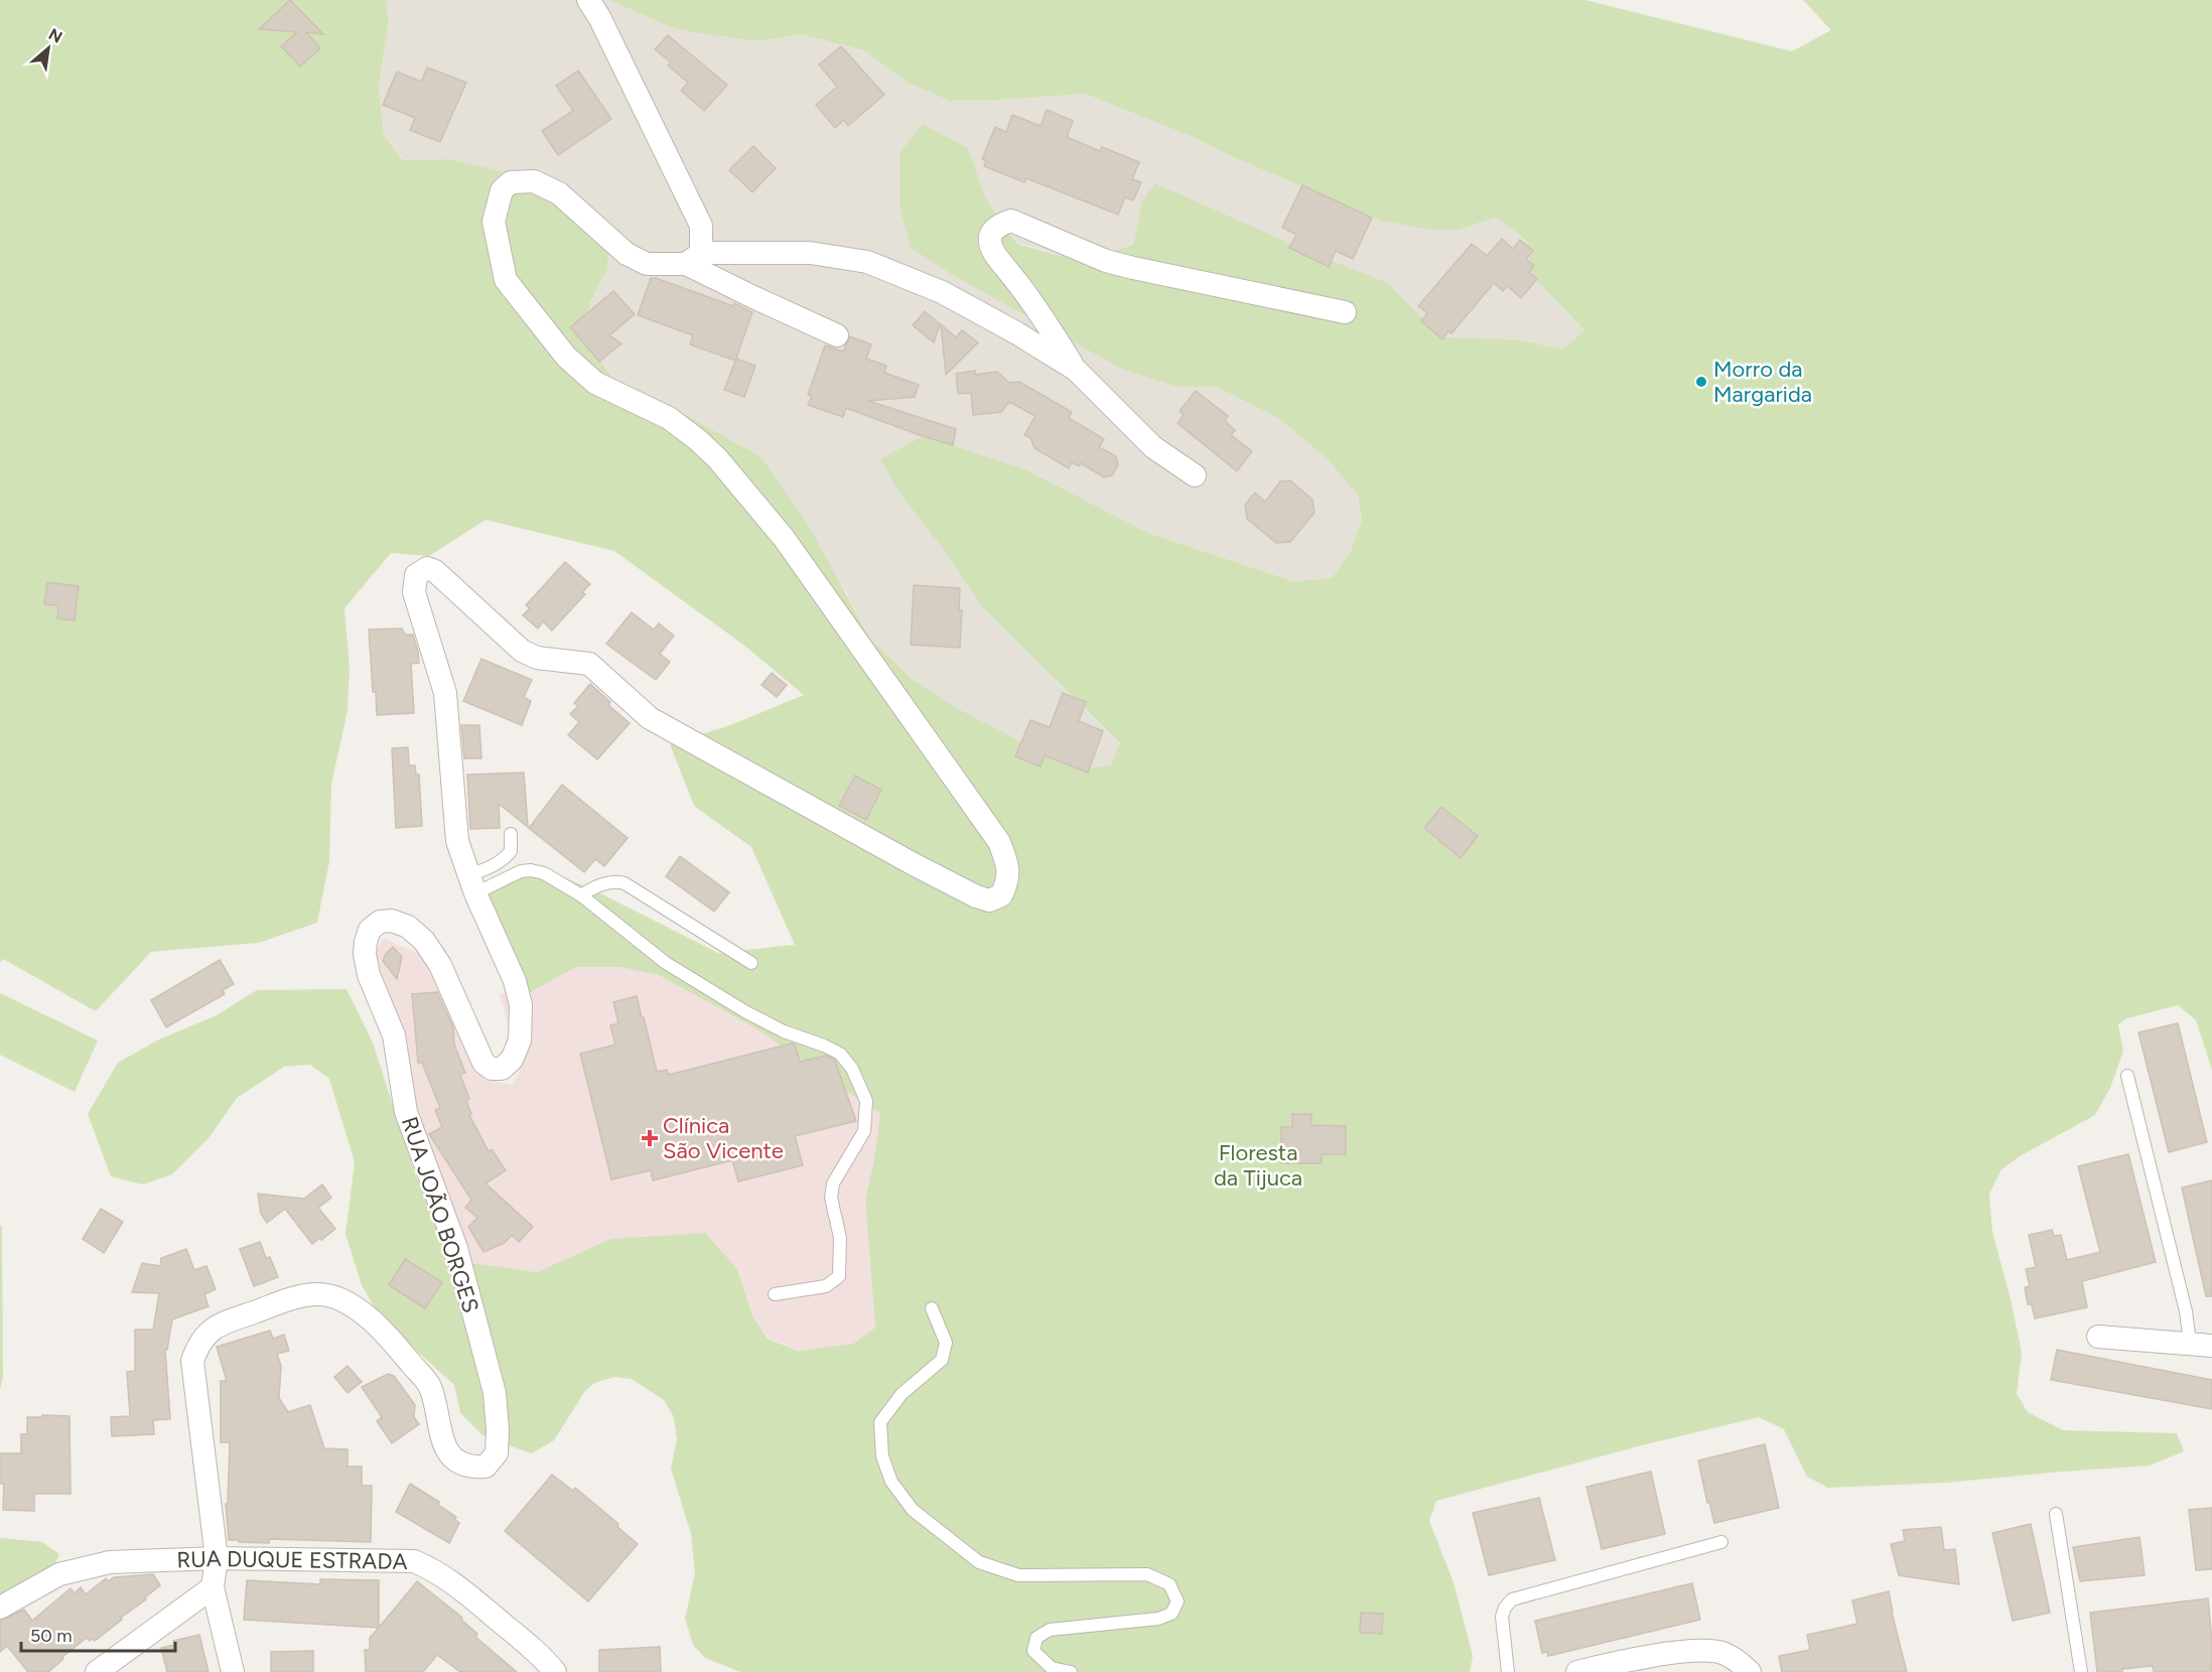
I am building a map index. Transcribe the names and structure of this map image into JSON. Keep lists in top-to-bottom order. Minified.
{"streets":{"street":["RUA JOÃO BORGES","RUA DUQUE ESTRADA"]},"crossings":[["RUA JOÃO BORGES","RUA DUQUE ESTRADA"]],"parks":["Floresta da Tijuca"],"places":{"other":["Morro da Margarida"],"health":["Clínica São Vicente"]},"scale_bar":"50 m","north":"top right"}
